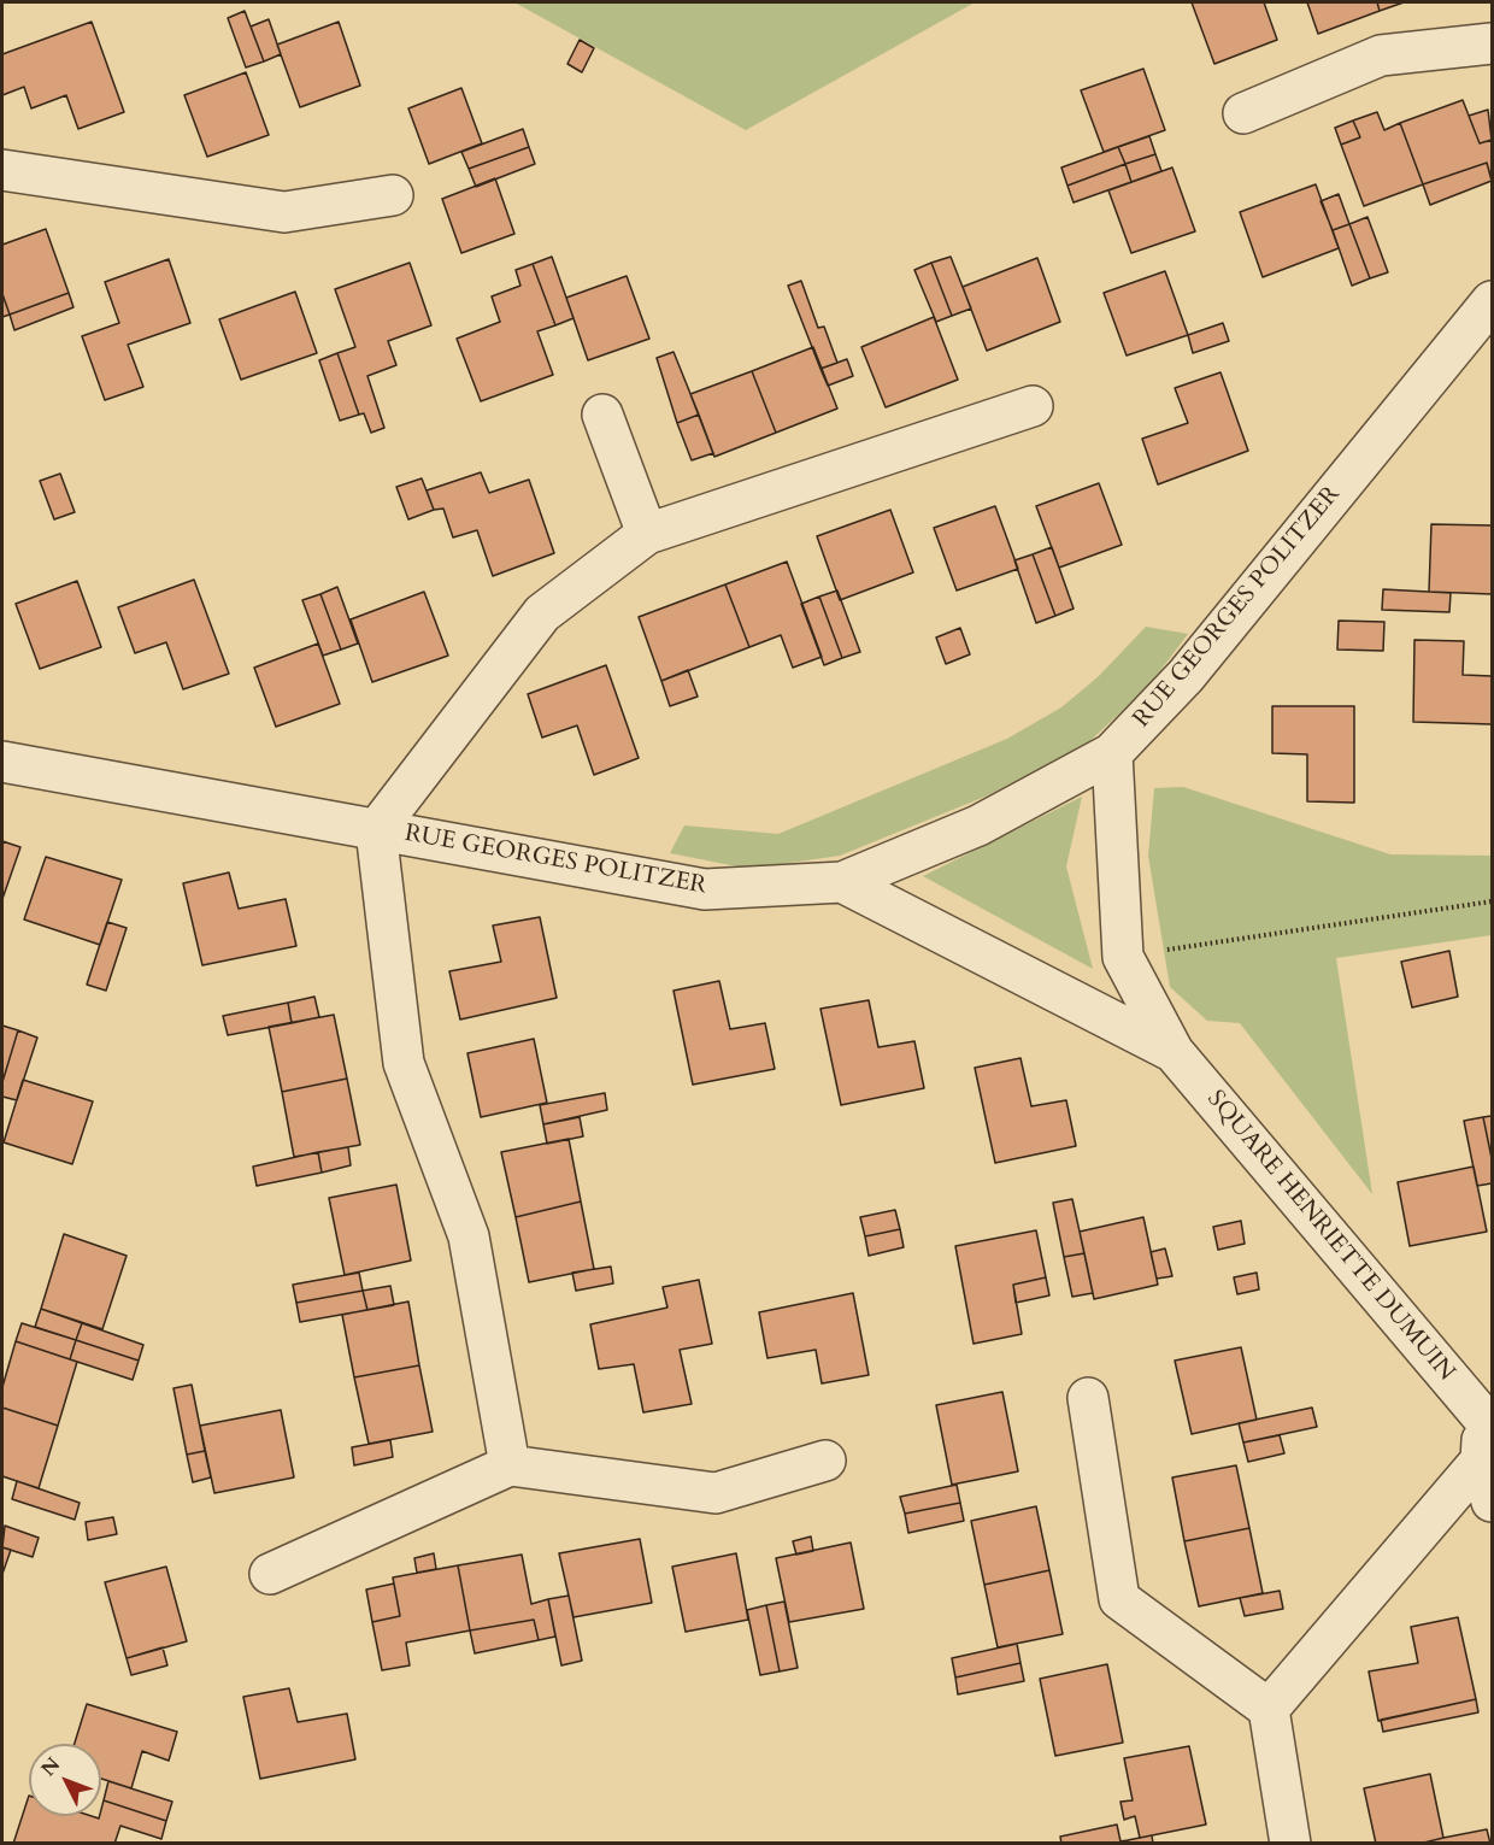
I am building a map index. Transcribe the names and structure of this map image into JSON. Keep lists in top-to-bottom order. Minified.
{"streets":{"street":["RUE GEORGES POLITZER","SQUARE HENRIETTE DUMUIN"]},"north":"top left"}
